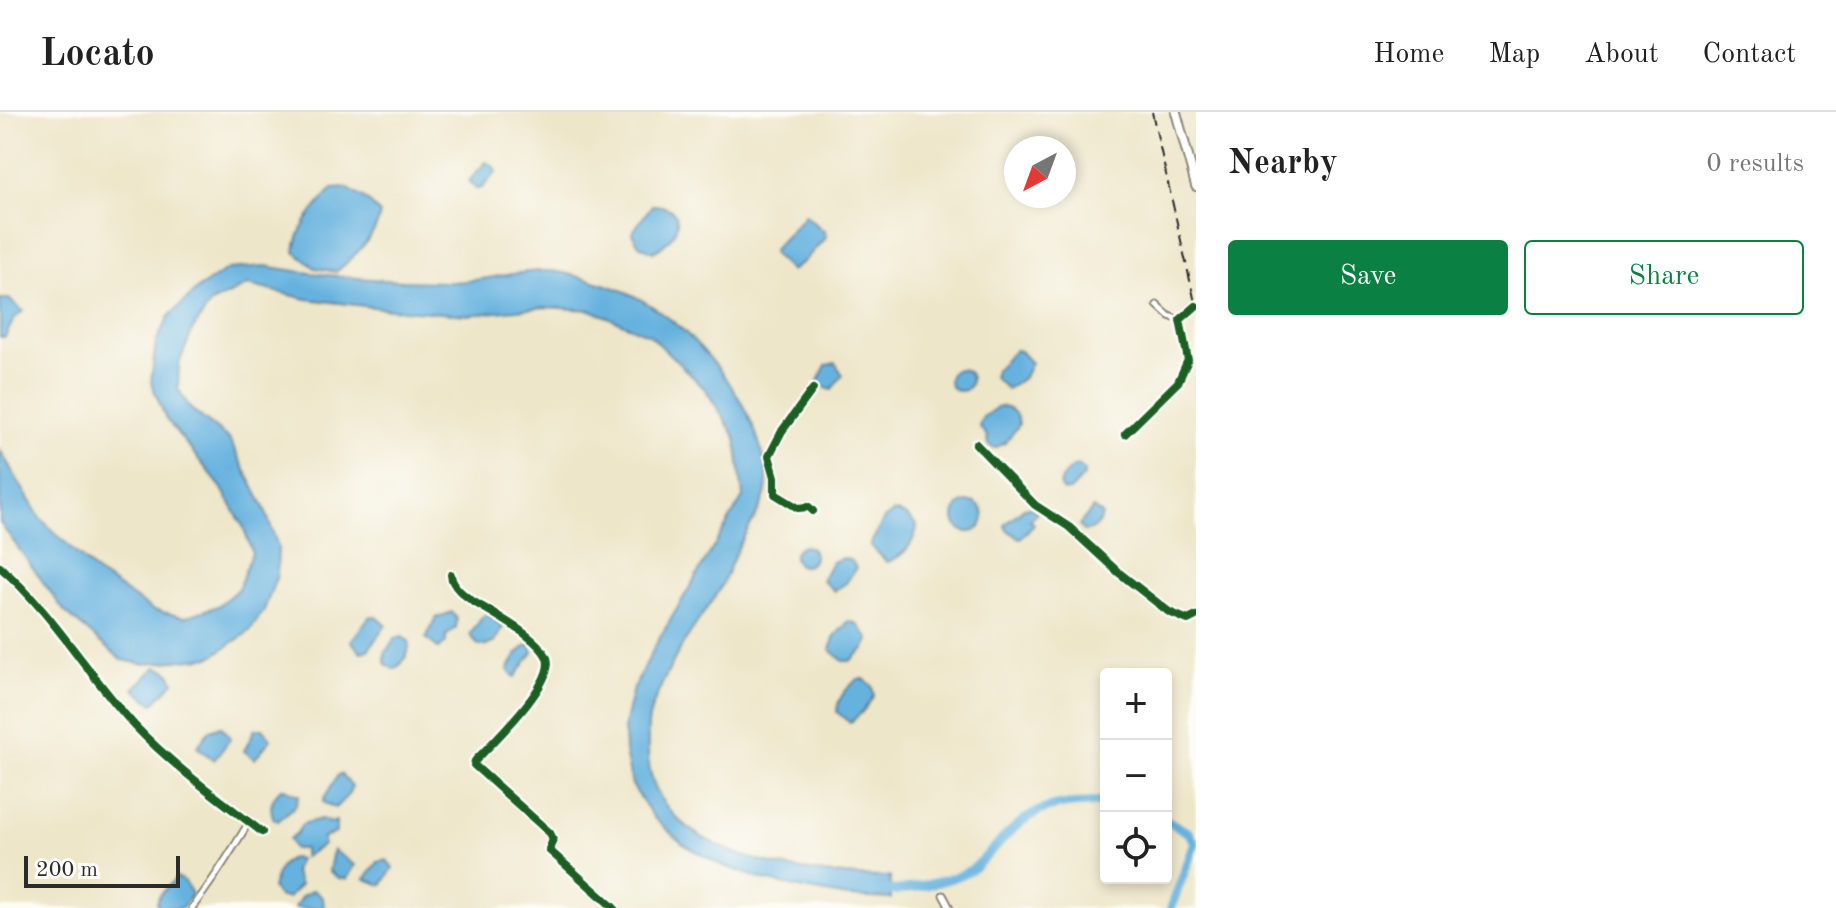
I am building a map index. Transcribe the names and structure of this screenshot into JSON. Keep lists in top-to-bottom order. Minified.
{"scale_bar":"200 m","north":"bottom left","page":{"header":"Locato","nav":["Home","Map","About","Contact"],"heading":["Nearby","0 results"],"buttons":["Save","Share"],"map_buttons":["+","−"],"scale":"200 m"}}
